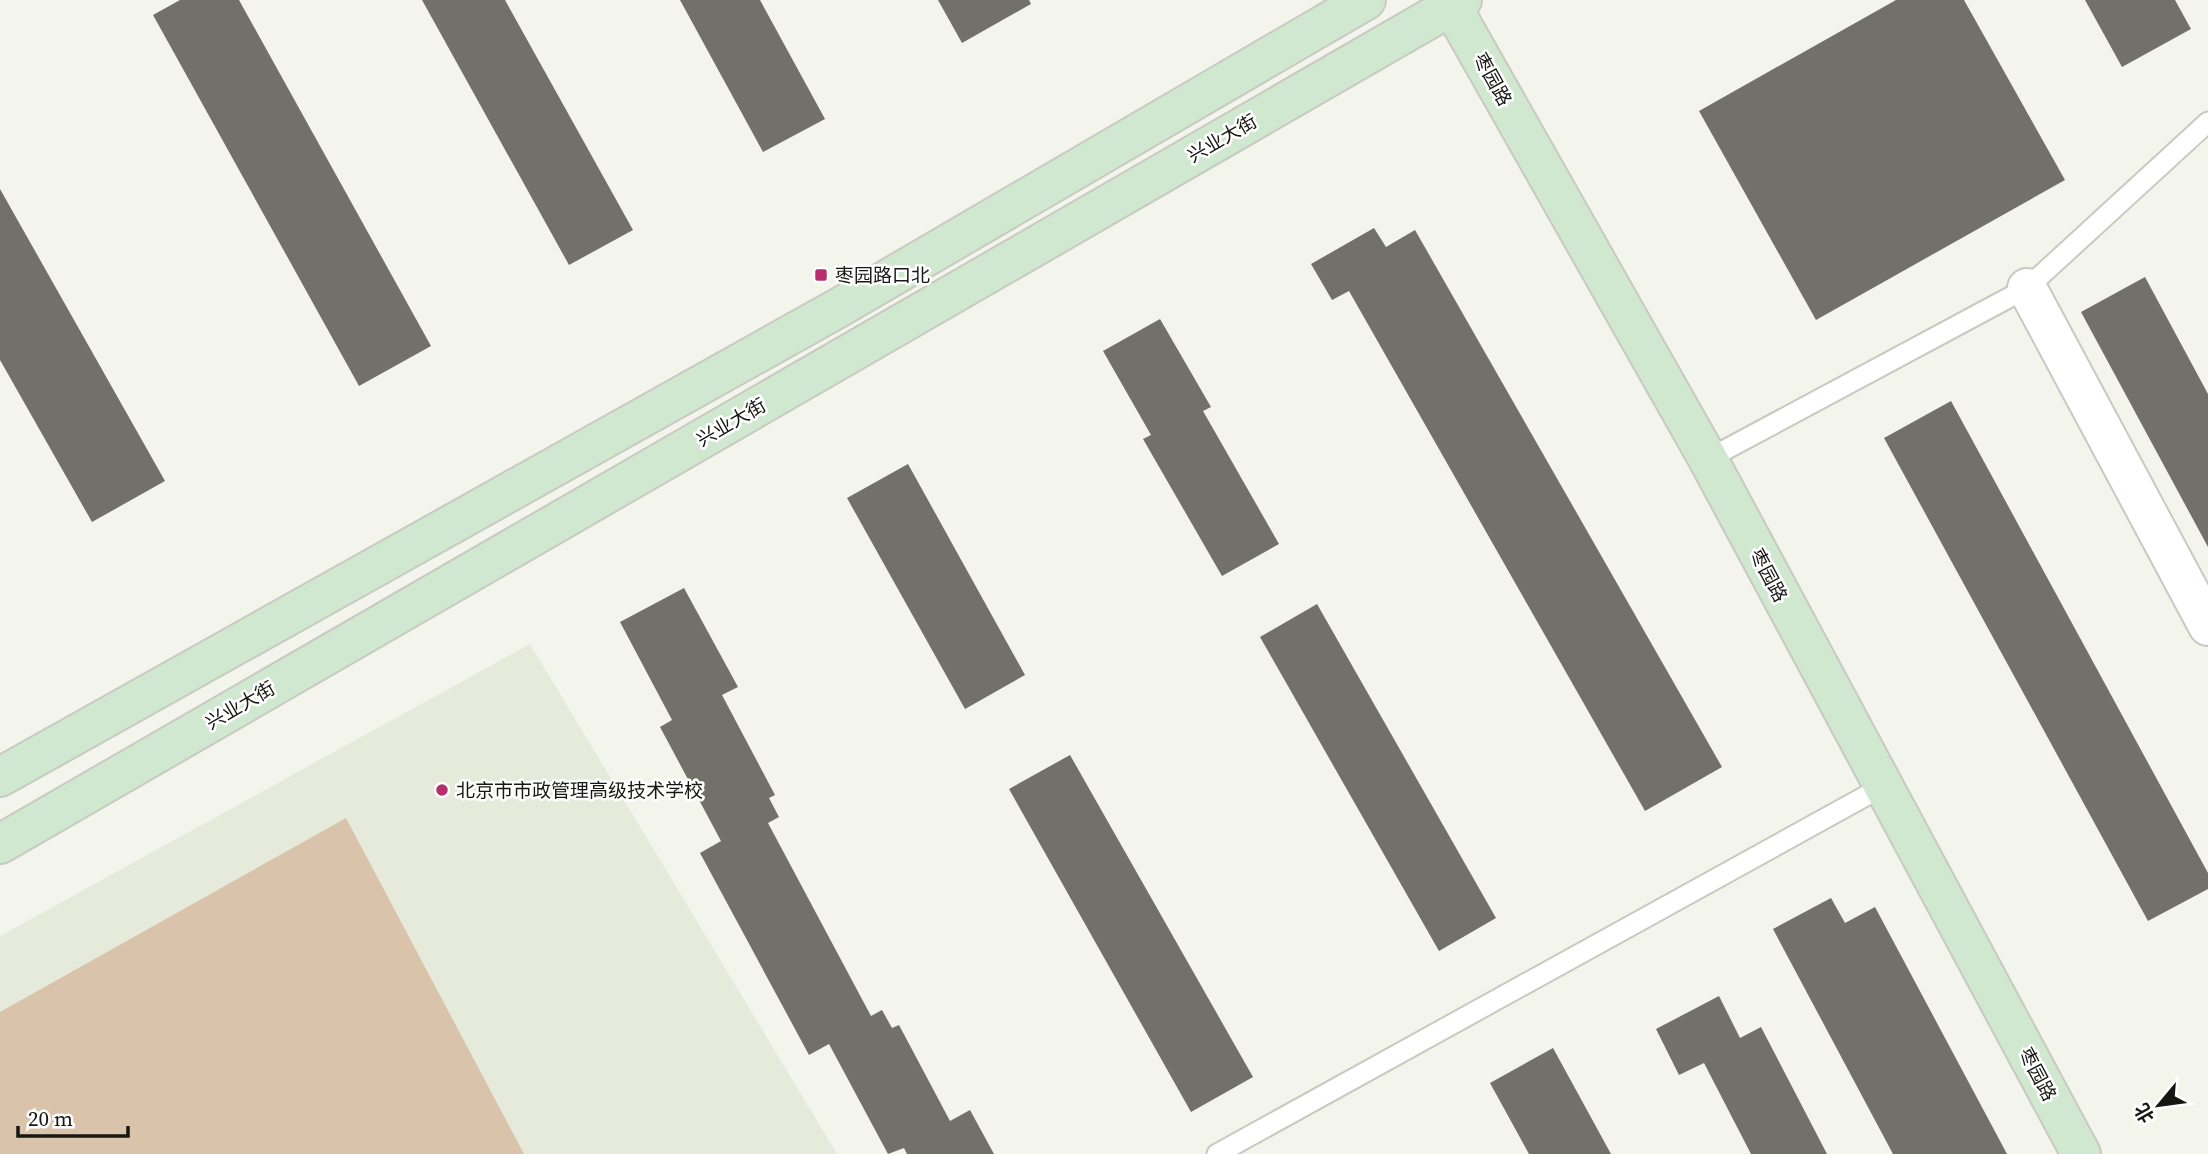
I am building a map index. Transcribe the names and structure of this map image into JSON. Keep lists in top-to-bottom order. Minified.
{"streets":{"main road":["枣园路","兴业大街"]},"crossings":[["枣园路","兴业大街"]],"places":{"transit":["枣园路口北"],"other":["北京市市政管理高级技术学校"]},"scale_bar":"20 m","north":"bottom left"}
